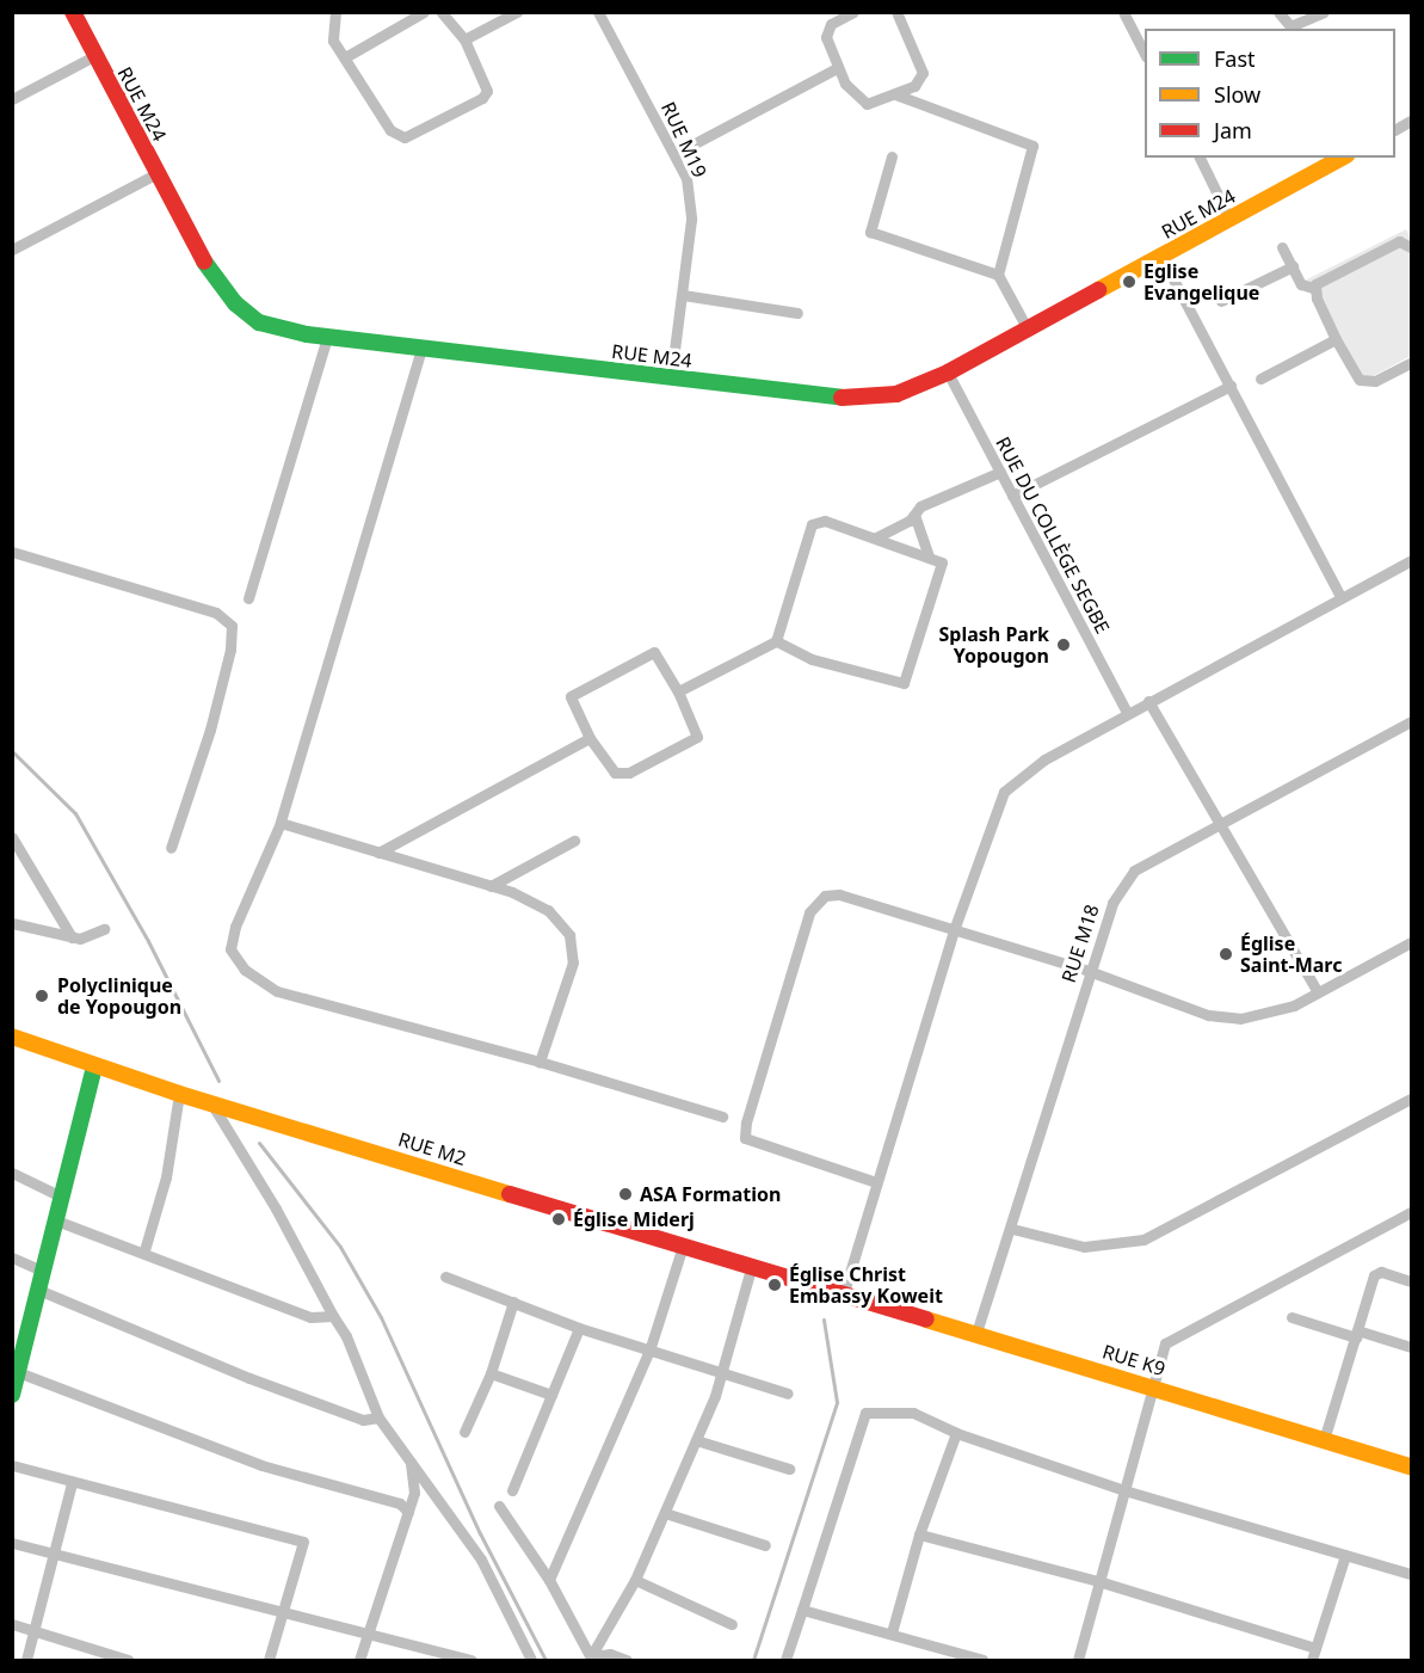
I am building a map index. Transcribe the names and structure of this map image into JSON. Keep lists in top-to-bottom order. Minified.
{"streets":{"street":["RUE M24","RUE M19","RUE DU COLLÈGE SEGBE","RUE M18","RUE M2","RUE K9"]},"crossings":[["RUE M24","RUE M19"],["RUE M24","RUE DU COLLÈGE SEGBE"],["RUE M18","RUE K9"],["RUE M2","RUE K9"]],"places":["Eglise Evangelique","Splash Park Yopougon","Église Saint-Marc","Polyclinique de Yopougon","ASA Formation","Église Miderj","Église Christ Embassy Koweit"],"legend":["Fast","Slow","Jam"]}
